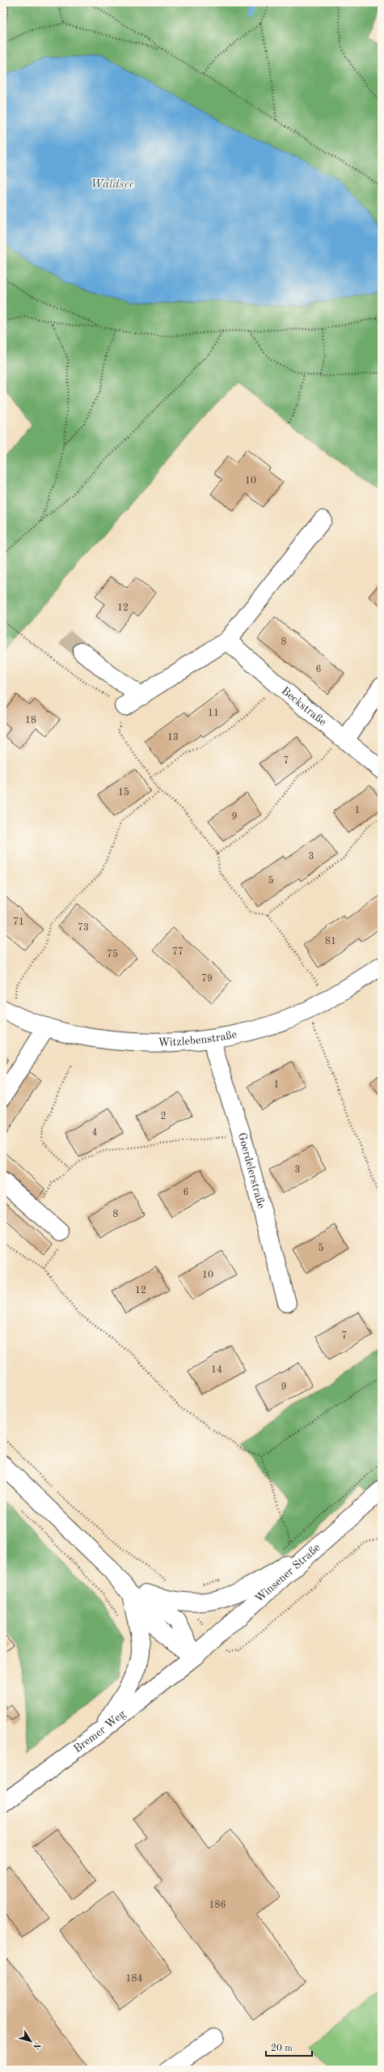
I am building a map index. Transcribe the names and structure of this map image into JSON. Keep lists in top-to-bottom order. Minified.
{"streets":{"street":["Beckstraße","Witzlebenstraße","Goerdelerstraße","Winsener Straße","Bremer Weg"]},"crossings":[["Witzlebenstraße","Goerdelerstraße"],["Winsener Straße","Bremer Weg"]],"water":["Waldsee"],"house_numbers":["10","12","8","6","11","18","13","7","15","1","9","3","5","71","73","81","77","75","79","1","2","4","3","6","8","5","10","12","7","14","9","186","184"],"scale_bar":"20 m","north":"bottom right"}
